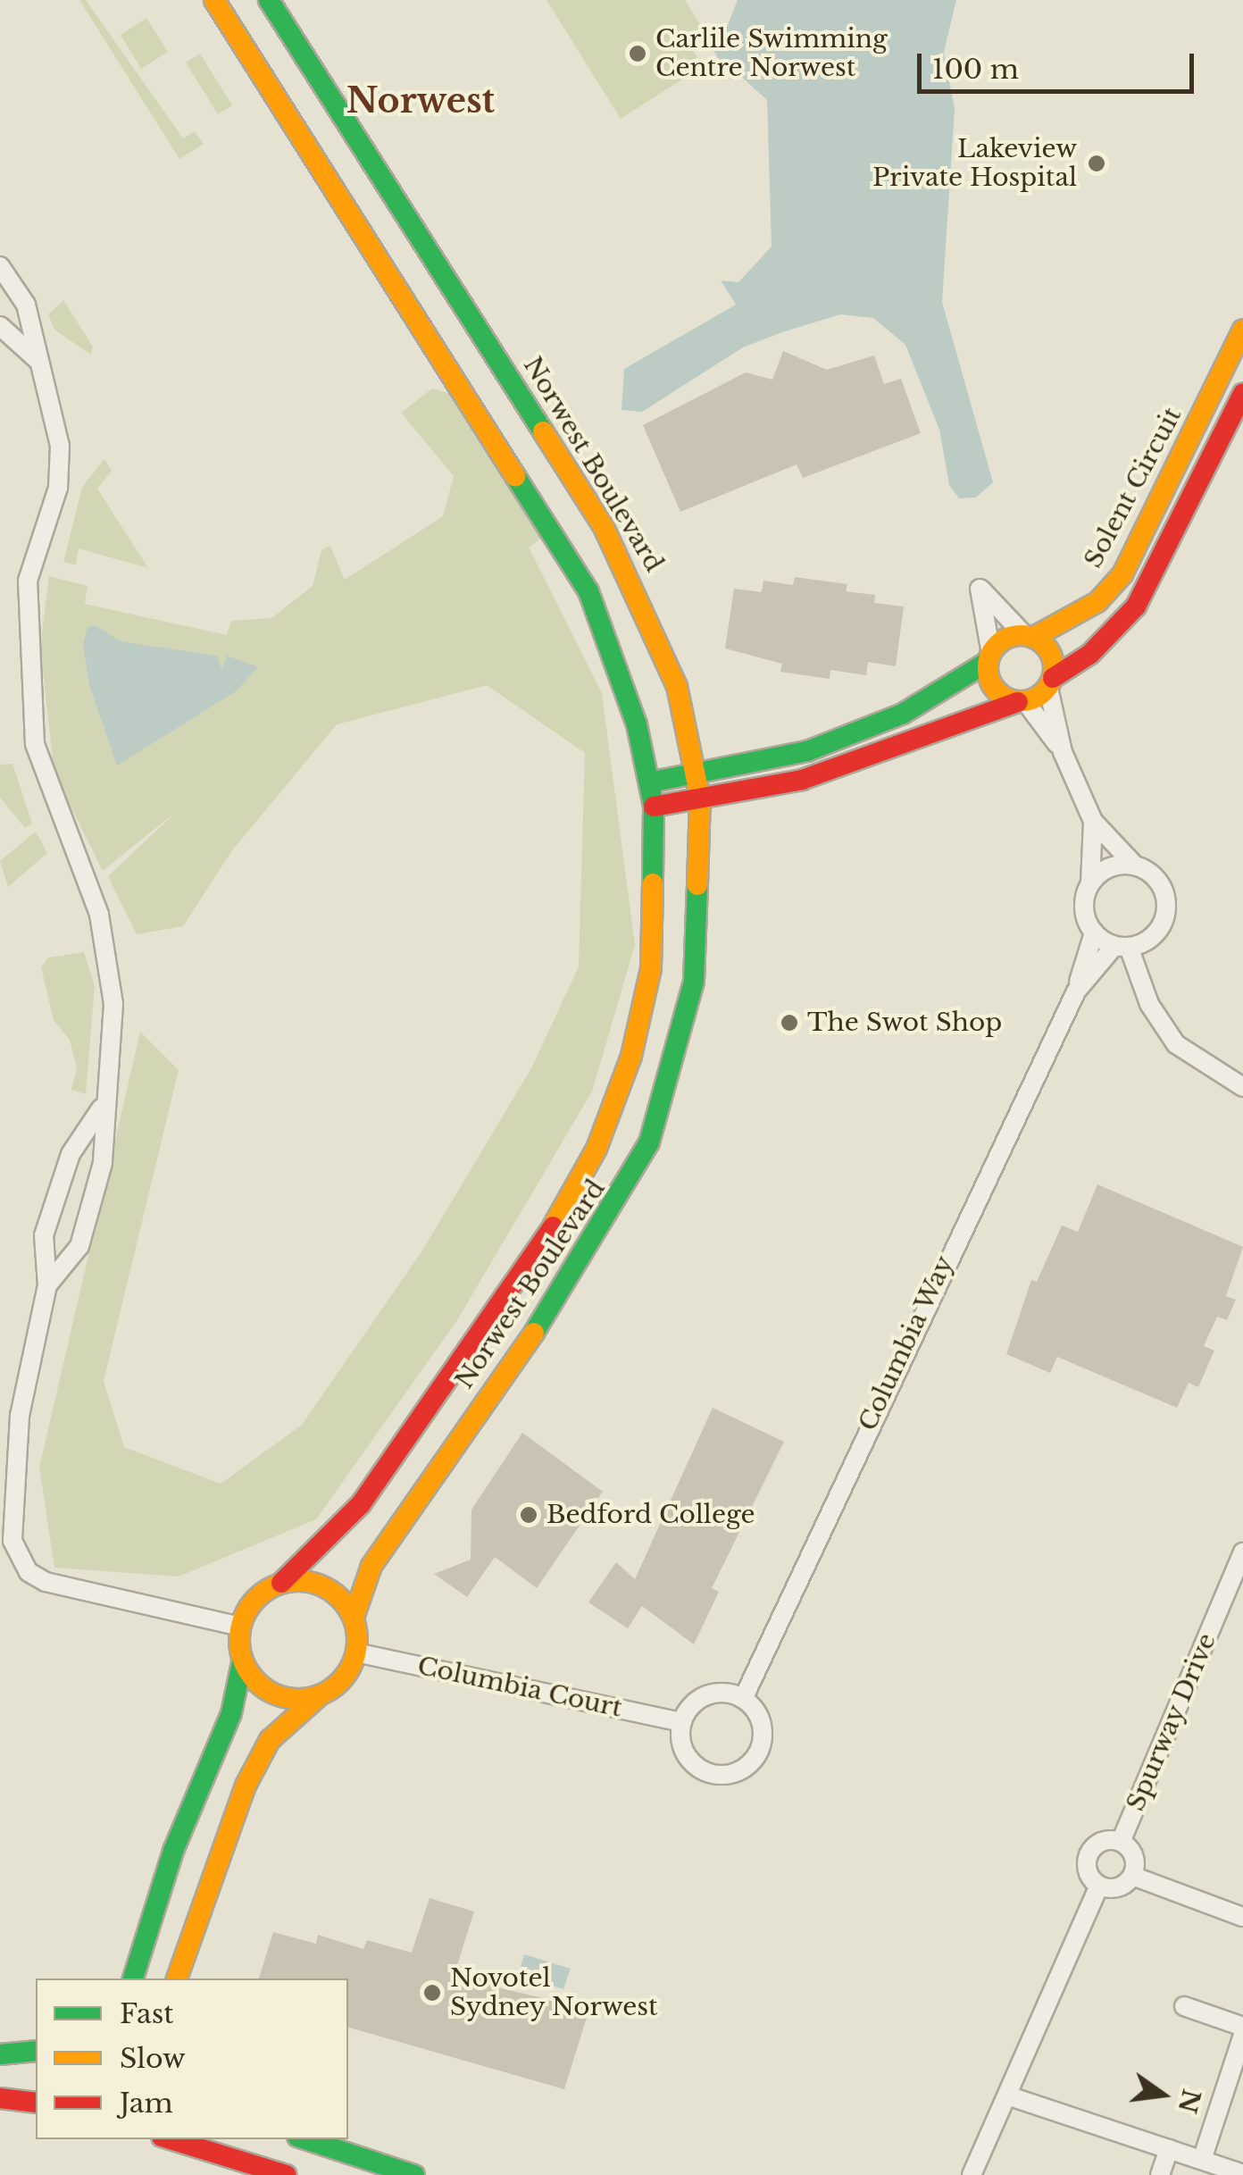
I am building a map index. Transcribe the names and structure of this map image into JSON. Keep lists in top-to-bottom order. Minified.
{"streets":{"main road":["Norwest Boulevard","Solent Circuit"],"street":["Columbia Way","Columbia Court","Spurway Drive"]},"crossings":[["Norwest Boulevard","Columbia Court"],["Columbia Way","Columbia Court"]],"districts":["Norwest"],"places":["Carlile Swimming Centre Norwest","Lakeview Private Hospital","The Swot Shop","Bedford College","Novotel Sydney Norwest"],"legend":["Fast","Slow","Jam"],"scale_bar":"100 m","north":"right"}
